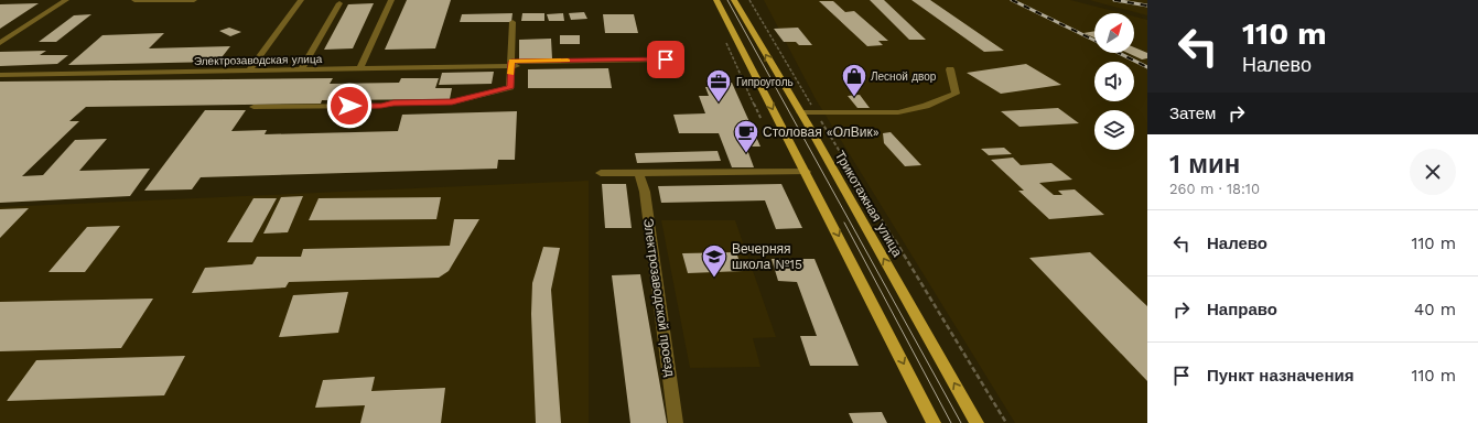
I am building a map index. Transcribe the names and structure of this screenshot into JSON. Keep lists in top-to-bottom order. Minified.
{"streets":{"main road":["Трикотажная улица"],"street":["Электрозаводская улица","Электрозаводской проезд"]},"places":{"shop":["Лесной двор"],"office":["Гипроуголь"],"cafe":["Столовая «ОлВик»"],"school or university":["Вечерняя школа №15"]},"north":"top right","page":{"turn":["110 m","Налево"],"then":"Затем","heading":["1 мин","260 m · 18:10"],"list":[{"name":"Налево","value":"110 m"},{"name":"Направо","value":"40 m"},{"name":"Пункт назначения","value":"110 m"}]}}
